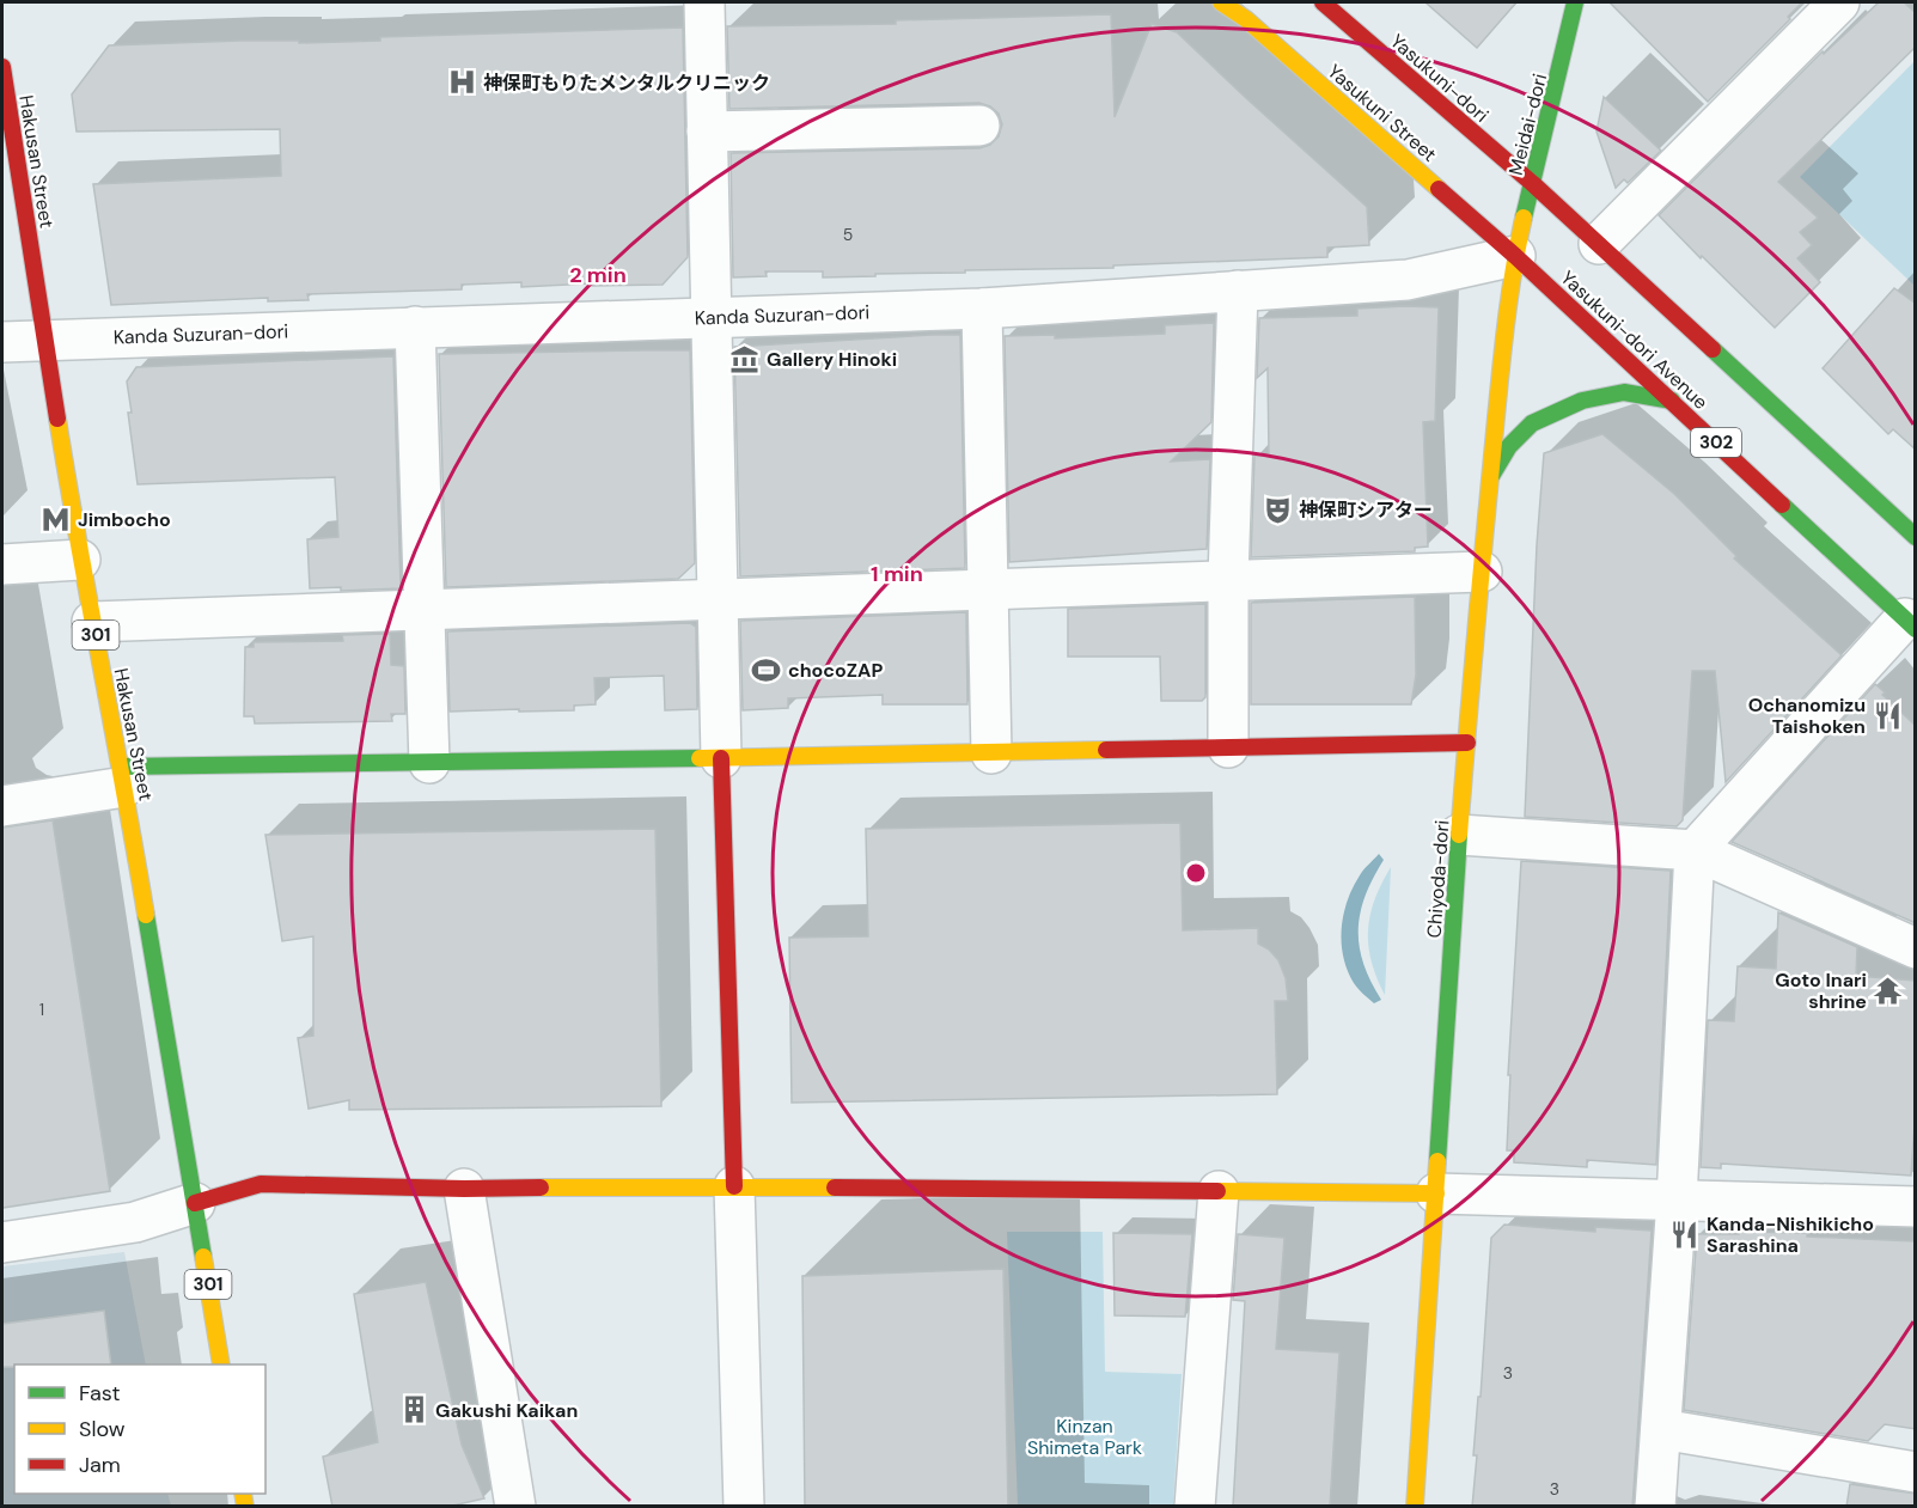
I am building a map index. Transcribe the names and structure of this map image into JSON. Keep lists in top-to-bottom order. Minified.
{"streets":{"street":["Yasukuni-dori","Yasukuni Street","Meidai-dori","Hakusan Street","Kanda Suzuran-dori","Yasukuni-dori Avenue","302","301","Chiyoda-dori"]},"crossings":[["Yasukuni-dori","Meidai-dori"],["Yasukuni Street","Meidai-dori"],["Yasukuni Street","Kanda Suzuran-dori"],["Yasukuni Street","Yasukuni-dori Avenue"],["Yasukuni Street","Chiyoda-dori"],["Meidai-dori","Kanda Suzuran-dori"],["Meidai-dori","Yasukuni-dori Avenue"],["Meidai-dori","Chiyoda-dori"],["Hakusan Street","Kanda Suzuran-dori"],["Kanda Suzuran-dori","Yasukuni-dori Avenue"],["Kanda Suzuran-dori","Chiyoda-dori"],["Yasukuni-dori Avenue","Chiyoda-dori"]],"parks":["Kinzan Shimeta Park"],"places":{"hospital":["神保町もりたメンタルクリニック"],"museum":["Gallery Hinoki"],"theatre":["神保町シアター"],"metro station":["Jimbocho"],"sports":["chocoZAP"],"restaurant":["Ochanomizu Taishoken","Kanda-Nishikicho Sarashina"],"temple":["Goto Inari shrine"],"building":["Gakushi Kaikan"]},"house_numbers":["5","1","3","3"],"legend":["Fast","Slow","Jam"],"rings":["2 min","1 min"]}
